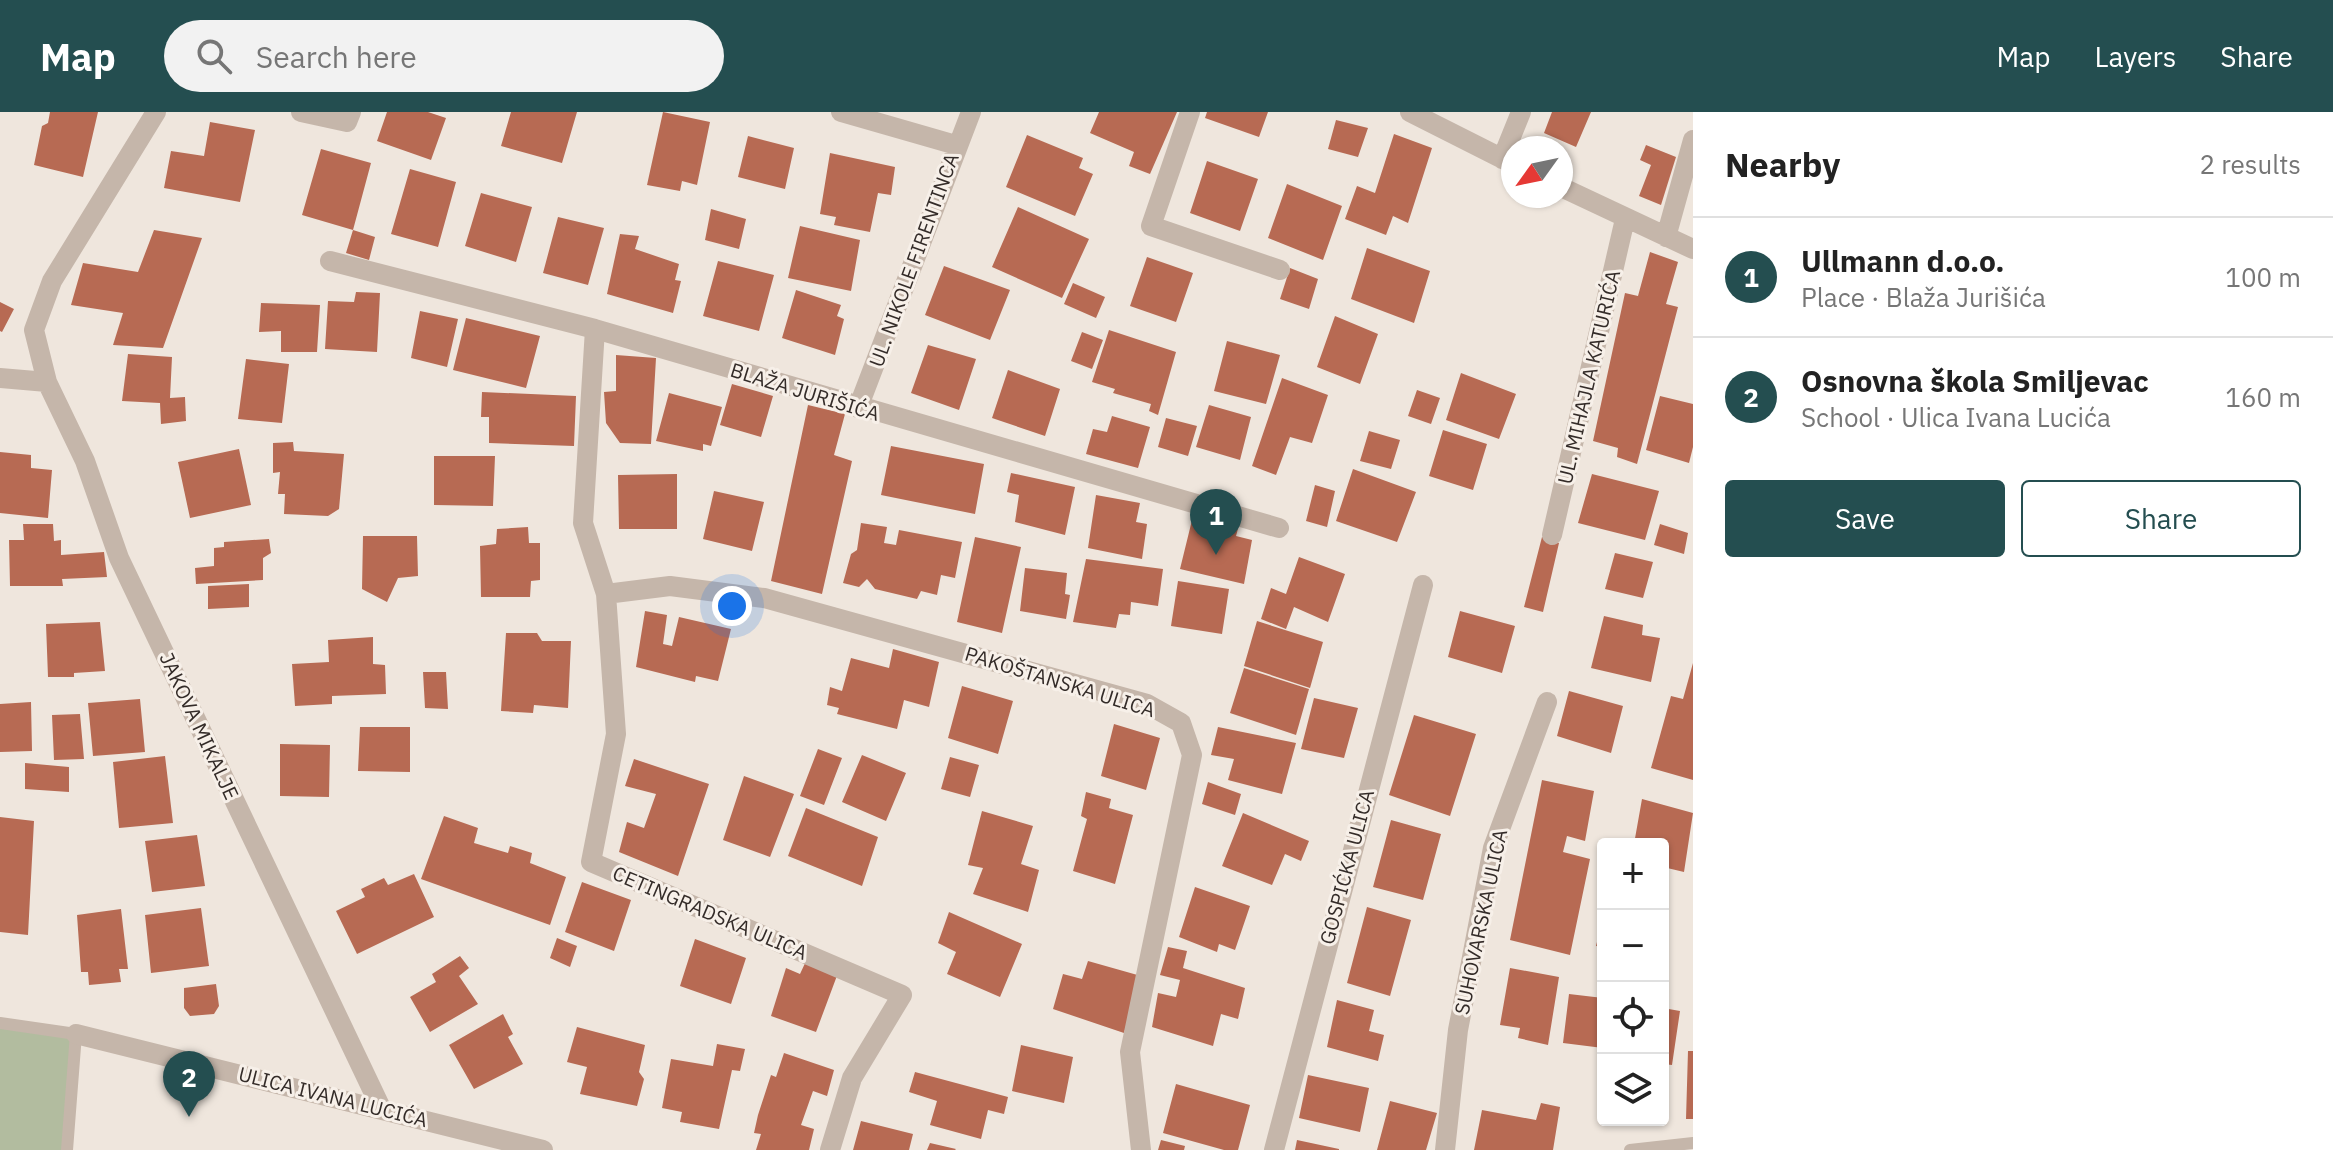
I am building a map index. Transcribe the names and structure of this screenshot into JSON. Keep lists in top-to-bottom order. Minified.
{"streets":{"street":["UL. NIKOLE FIRENTINCA","UL. MIHAJLA KATURIĆA","BLAŽA JURIŠIĆA","PAKOŠTANSKA ULICA","JAKOVA MIKALJE","GOSPIĆKA ULICA","CETINGRADSKA ULICA","SUHOVARSKA ULICA","ULICA IVANA LUCIĆA"]},"crossings":[["UL. NIKOLE FIRENTINCA","BLAŽA JURIŠIĆA"],["BLAŽA JURIŠIĆA","CETINGRADSKA ULICA"],["PAKOŠTANSKA ULICA","CETINGRADSKA ULICA"],["JAKOVA MIKALJE","ULICA IVANA LUCIĆA"]],"north":"bottom left","page":{"header":"Map","search":"Search here","nav":["Map","Layers","Share"],"heading":["Nearby","2 results"],"list":[{"mark":"1","name":"Ullmann d.o.o.","note":"Place · Blaža Jurišića","value":"100 m"},{"mark":"2","name":"Osnovna škola Smiljevac","note":"School · Ulica Ivana Lucića","value":"160 m"}],"buttons":["Save","Share"],"pins":["1","2"],"map_buttons":["+","−"]}}
